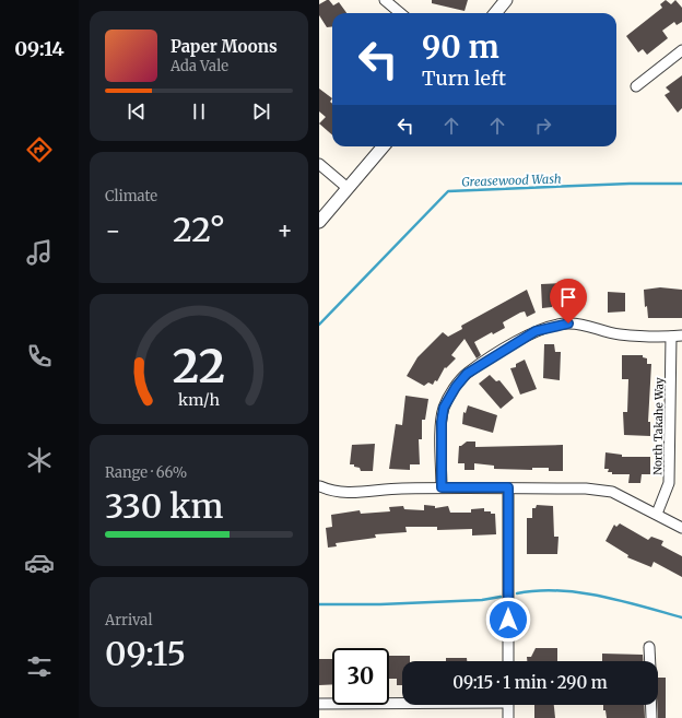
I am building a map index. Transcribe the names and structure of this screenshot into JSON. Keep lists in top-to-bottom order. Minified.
{"streets":{"street":["North Takahe Way"]},"water":["Greasewood Wash"],"page":{"tabs":"09:14","turn":["90 m","Turn left"],"song":["Paper Moons","Ada Vale"],"tile":["Climate",["Range · 66%","330 km"],["Arrival","09:15"]],"heat":["−","22°","+"],"limit":"30","trip":"09:15 · 1 min · 290 m","gauge":["22","km/h"]}}
